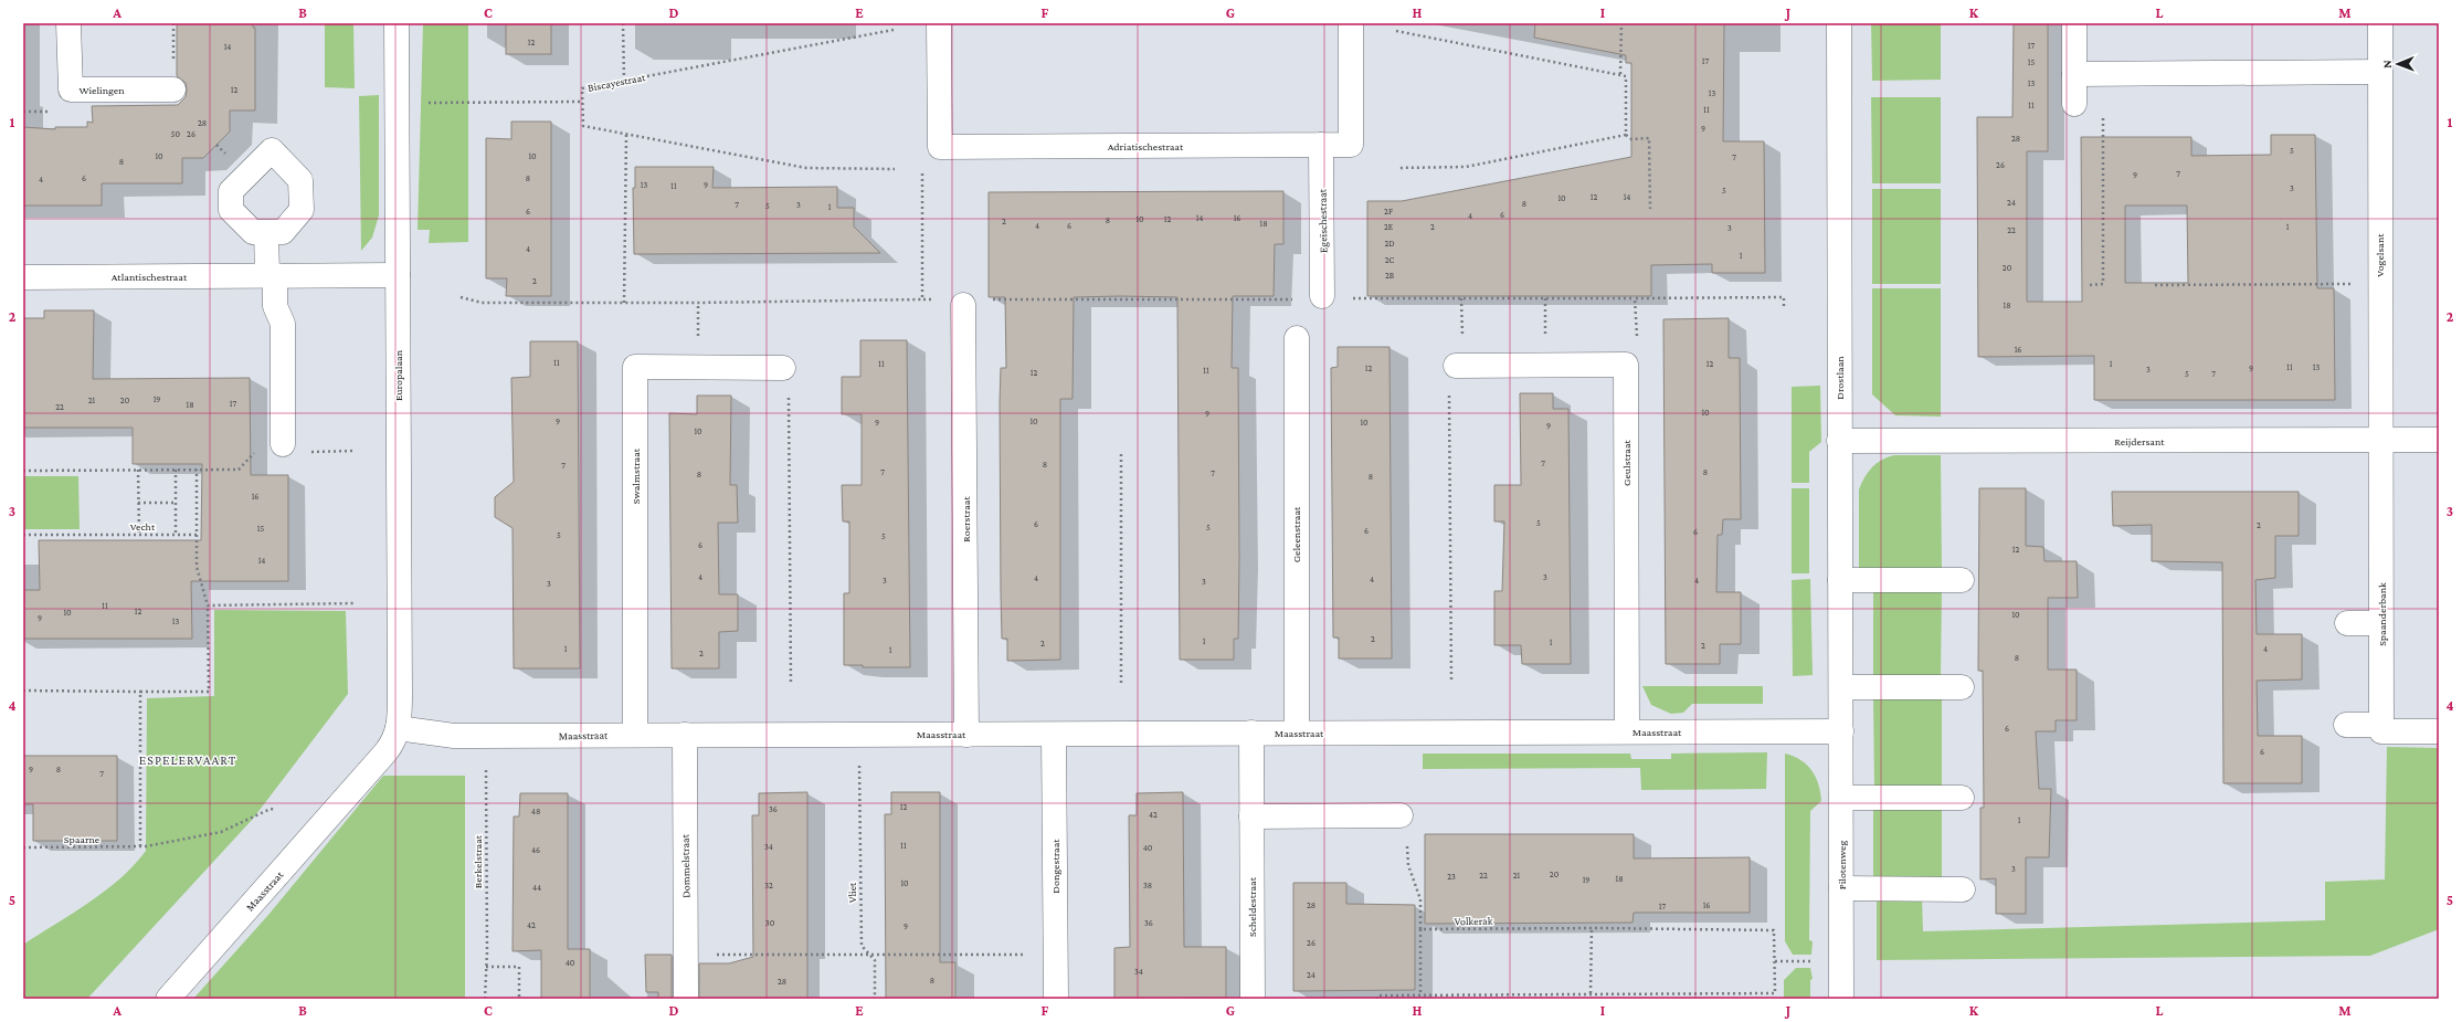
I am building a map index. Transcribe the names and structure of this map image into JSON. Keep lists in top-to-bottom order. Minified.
{"streets":{"street":["Wielingen","Adriatischestraat","Egeïschestraat","Vogelsant","Atlantischestraat","Europalaan","Drostlaan","Reijdersant","Geulstraat","Swalmstraat","Roerstraat","Geleenstraat","Spaanderbank","Maasstraat","Pilotenweg","Dommelstraat","Dongestraat","Scheldestraat"],"path":["Biscayestraat","Vecht","Spaarne","Berkelstraat","Vliet","Volkerak"]},"crossings":[["Adriatischestraat","Egeïschestraat"],["Vogelsant","Reijdersant"],["Vogelsant","Spaanderbank"],["Atlantischestraat","Europalaan"],["Europalaan","Maasstraat"],["Drostlaan","Reijdersant"],["Drostlaan","Maasstraat"],["Drostlaan","Pilotenweg"],["Reijdersant","Spaanderbank"],["Geulstraat","Maasstraat"],["Swalmstraat","Maasstraat"],["Roerstraat","Maasstraat"],["Geleenstraat","Maasstraat"],["Maasstraat","Pilotenweg"],["Maasstraat","Dommelstraat"],["Maasstraat","Dongestraat"],["Maasstraat","Scheldestraat"]],"districts":["ESPELERVAART"],"house_numbers":["12","17","14","17","15","13","12","13","11","11","28","9","50","26","28","5","10","10","7","8","26","7","9","6","8","4","13","9","11","3","5","12","14","10","24","8","7","3","5","1","6","2F","6","4","14","16","10","12","8","2","18","4","6","2E","2","1","3","22","2D","4","1","2C","20","2B","2","18","16","11","11","12","1","11","13","12","9","3","11","12","5","7","19","21","20","17","18","22","10","9","9","10","9","10","9","10","7","8","7","7","8","7","8","8","16","5","6","2","5","15","6","6","5","5","6","12","14","4","3","4","4","3","4","3","3","11","12","10","10","9","13","2","1","1","2","2","1","4","1","2","8","6","6","9","8","7","12","36","48","42","1","11","34","40","46","3","20","22","21","23","18","19","10","32","38","44","28","16","17","30","36","42","9","26","40","34","24","8","28"],"north":"left","grid":{"columns":["A","B","C","D","E","F","G","H","I","J","K","L","M"],"rows":["1","2","3","4","5"]}}
